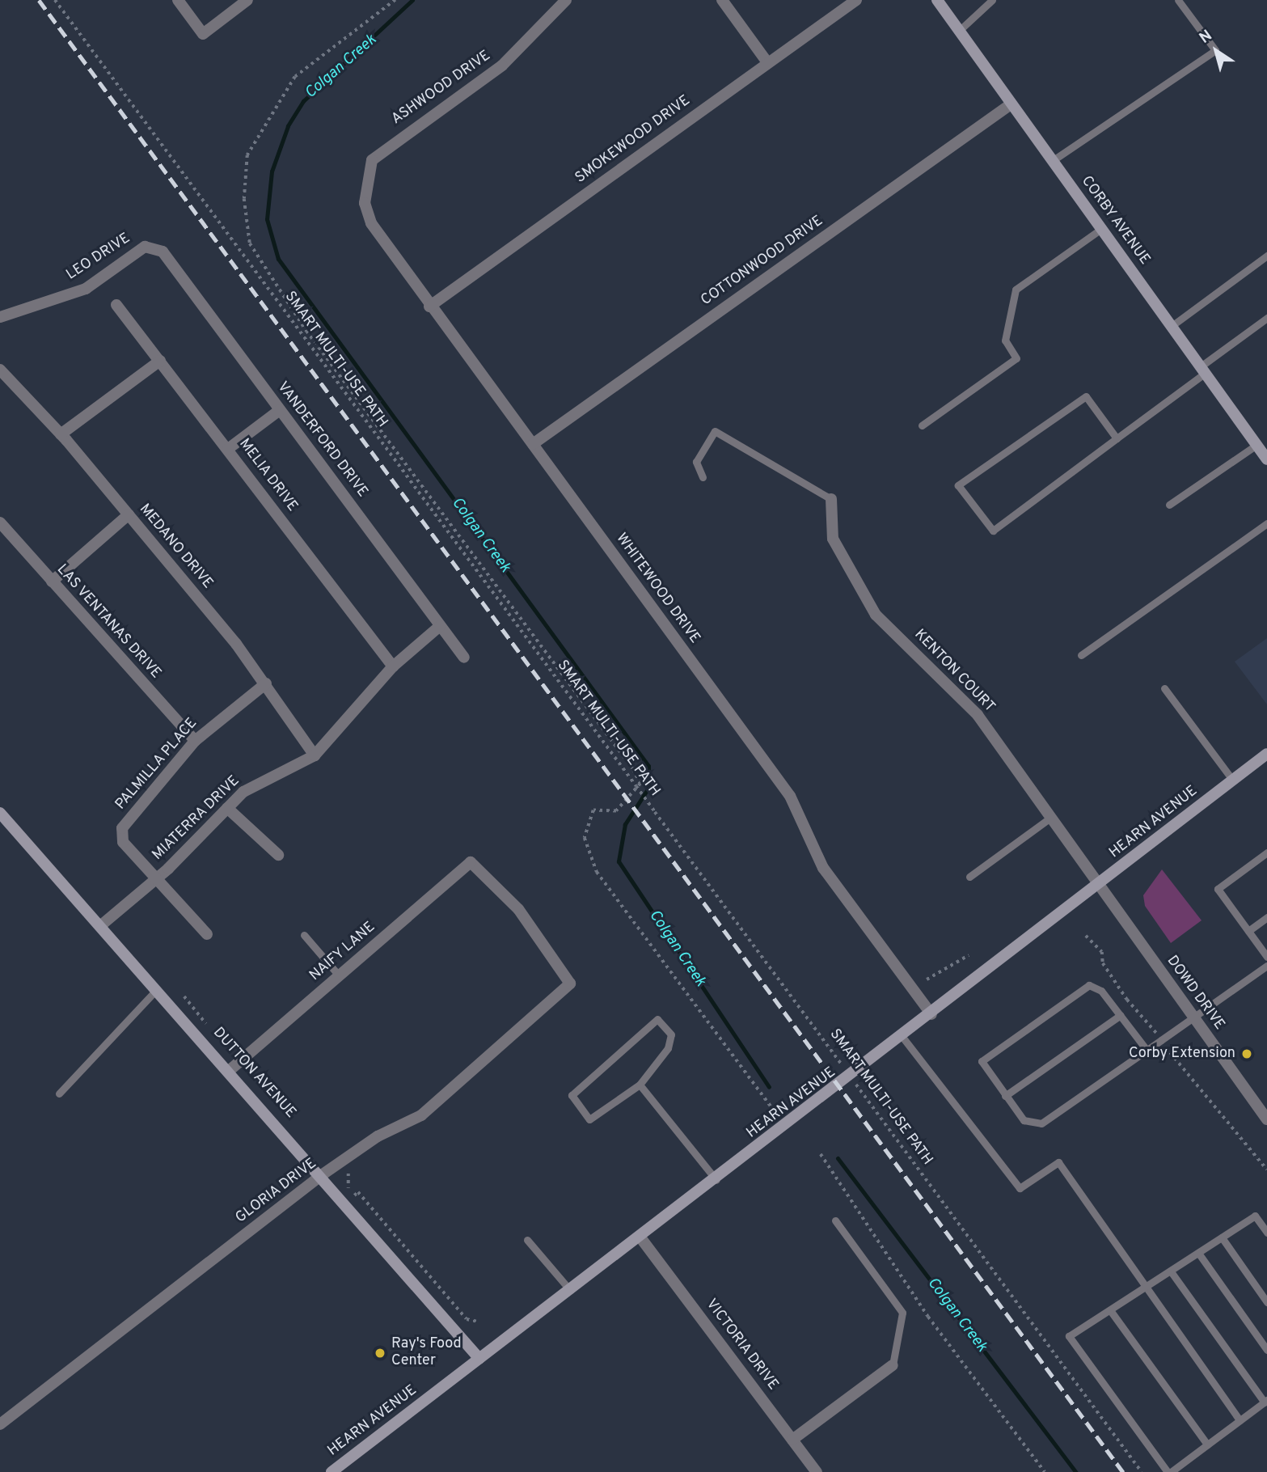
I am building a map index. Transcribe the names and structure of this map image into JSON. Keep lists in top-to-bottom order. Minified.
{"streets":{"main road":["CORBY AVENUE","HEARN AVENUE","DUTTON AVENUE"],"street":["ASHWOOD DRIVE","SMOKEWOOD DRIVE","LEO DRIVE","COTTONWOOD DRIVE","VANDERFORD DRIVE","MELIA DRIVE","MEDANO DRIVE","WHITEWOOD DRIVE","LAS VENTANAS DRIVE","KENTON COURT","PALMILLA PLACE","MIATERRA DRIVE","NAIFY LANE","DOWD DRIVE","GLORIA DRIVE","VICTORIA DRIVE"],"path":["SMART MULTI-USE PATH"]},"crossings":[["ASHWOOD DRIVE","WHITEWOOD DRIVE"],["SMOKEWOOD DRIVE","WHITEWOOD DRIVE"],["CORBY AVENUE","COTTONWOOD DRIVE"],["LEO DRIVE","VANDERFORD DRIVE"],["COTTONWOOD DRIVE","WHITEWOOD DRIVE"],["SMART MULTI-USE PATH","HEARN AVENUE"],["VANDERFORD DRIVE","MIATERRA DRIVE"],["MELIA DRIVE","MIATERRA DRIVE"],["MEDANO DRIVE","PALMILLA PLACE"],["MEDANO DRIVE","MIATERRA DRIVE"],["WHITEWOOD DRIVE","HEARN AVENUE"],["LAS VENTANAS DRIVE","PALMILLA PLACE"],["KENTON COURT","HEARN AVENUE"],["KENTON COURT","DOWD DRIVE"],["PALMILLA PLACE","MIATERRA DRIVE"],["MIATERRA DRIVE","DUTTON AVENUE"],["HEARN AVENUE","DOWD DRIVE"],["HEARN AVENUE","DUTTON AVENUE"],["HEARN AVENUE","VICTORIA DRIVE"],["NAIFY LANE","DUTTON AVENUE"],["NAIFY LANE","GLORIA DRIVE"],["DUTTON AVENUE","GLORIA DRIVE"]],"water":["Colgan Creek"],"places":["Corby Extension","Ray's Food Center"],"north":"top left"}
